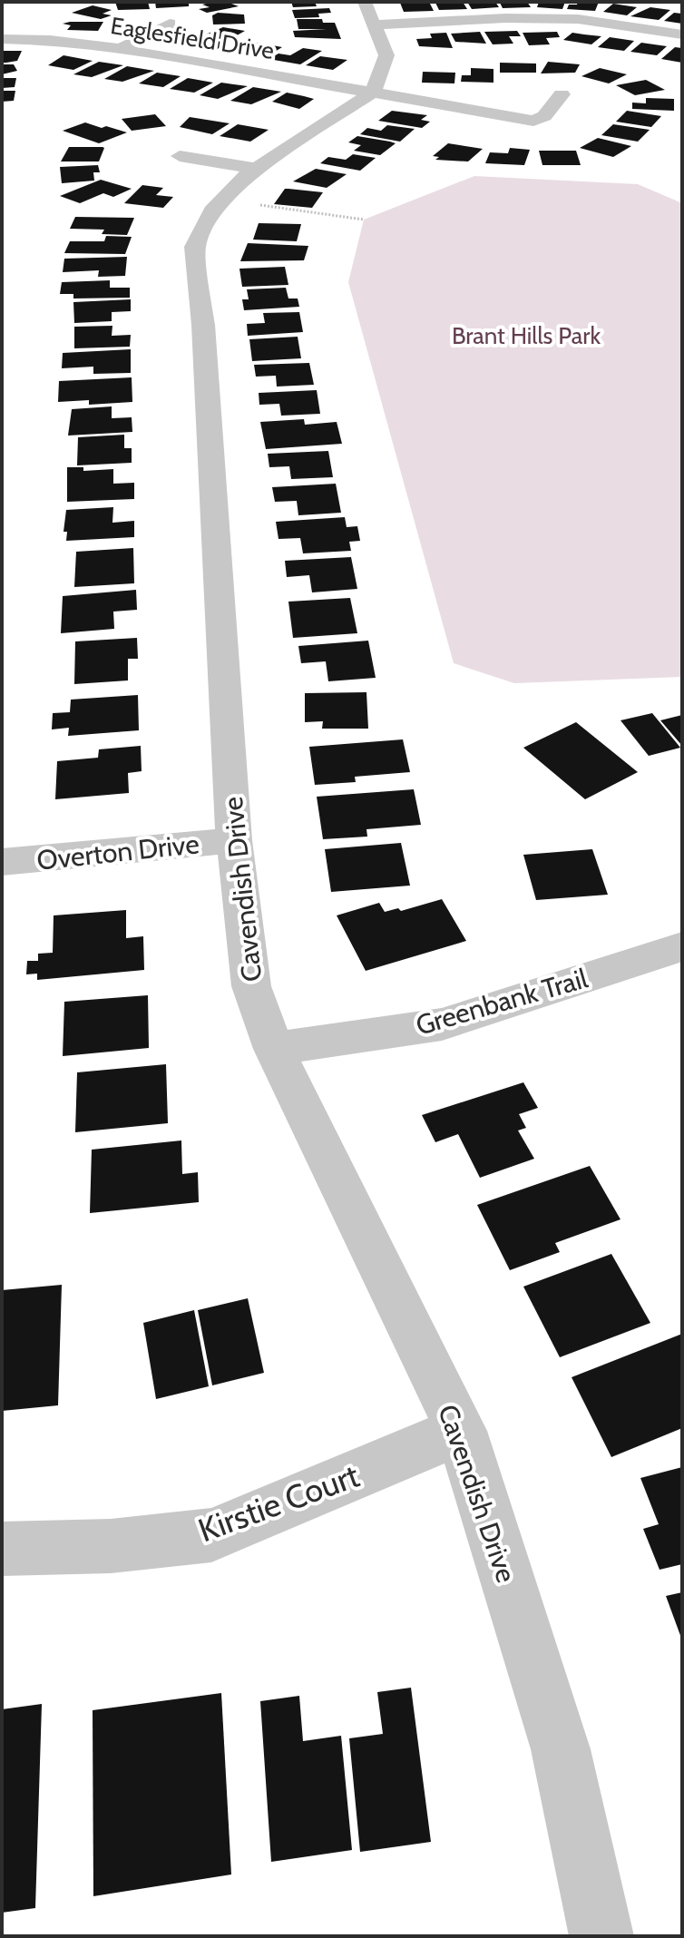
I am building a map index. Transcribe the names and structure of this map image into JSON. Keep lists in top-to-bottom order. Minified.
{"streets":{"street":["Eaglesfield Drive","Overton Drive","Cavendish Drive","Greenbank Trail","Kirstie Court"]},"crossings":[["Eaglesfield Drive","Cavendish Drive"],["Overton Drive","Cavendish Drive"],["Cavendish Drive","Greenbank Trail"],["Cavendish Drive","Kirstie Court"]],"parks":["Brant Hills Park"]}
